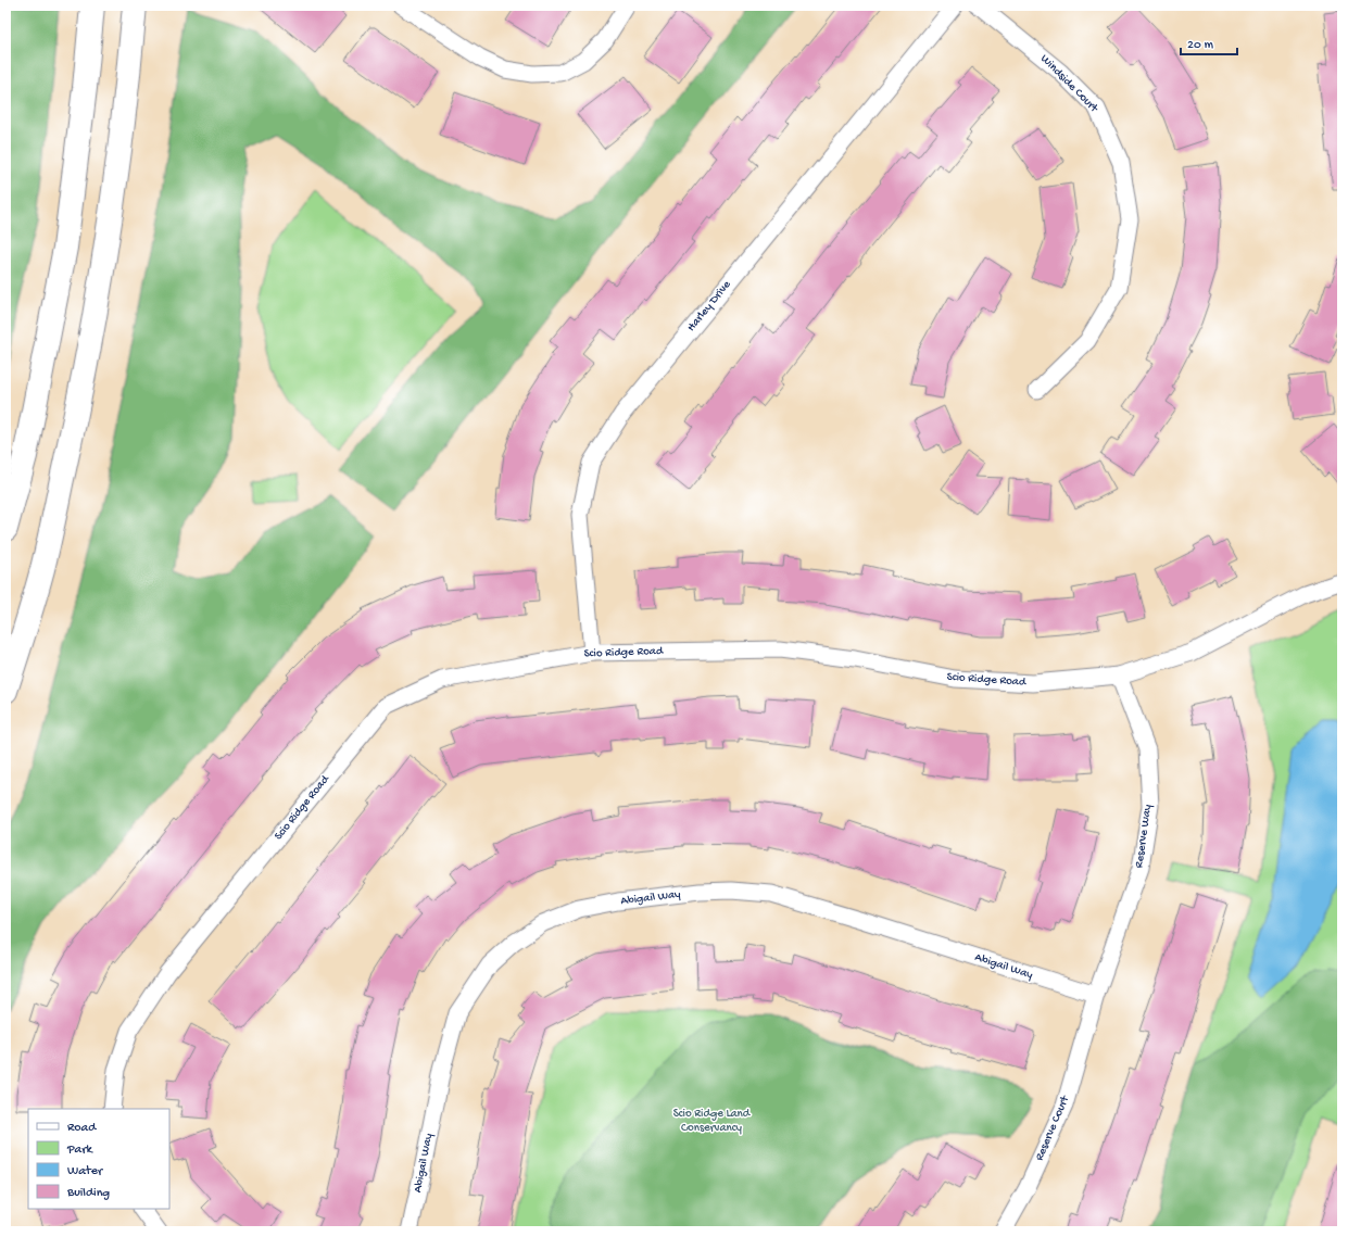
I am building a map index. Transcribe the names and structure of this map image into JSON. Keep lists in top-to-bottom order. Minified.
{"streets":{"street":["Windside Court","Harley Drive","Scio Ridge Road","Reserve Way","Abigail Way","Reserve Court"]},"crossings":[["Harley Drive","Scio Ridge Road"],["Scio Ridge Road","Reserve Way"],["Reserve Way","Abigail Way"],["Reserve Way","Reserve Court"],["Abigail Way","Reserve Court"]],"parks":["Scio Ridge Land Conservancy"],"legend":["Road","Park","Water","Building"],"scale_bar":"20 m"}
